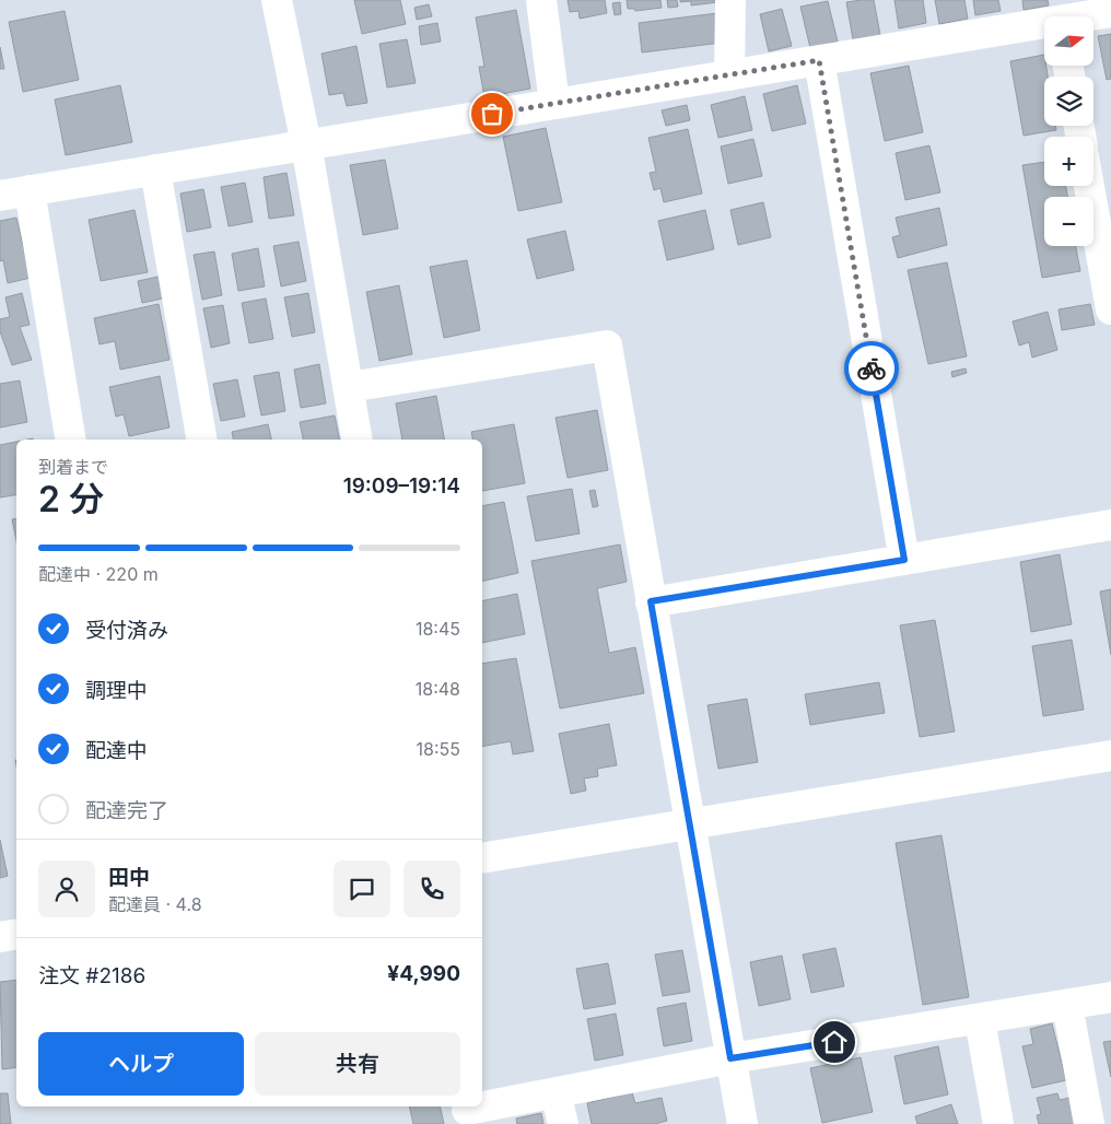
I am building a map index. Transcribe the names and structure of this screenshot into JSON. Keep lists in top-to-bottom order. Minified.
{"north":"right","page":{"map_buttons":["+","−"],"heading":["2 分","到着まで","19:09–19:14"],"panel":["田中","配達員 · 4.8","注文 #2186","¥4,990"],"bar":"配達中 · 220 m","list":[["受付済み","18:45"],["調理中","18:48"],["配達中","18:55"],"配達完了"],"buttons":["ヘルプ","共有"]}}
